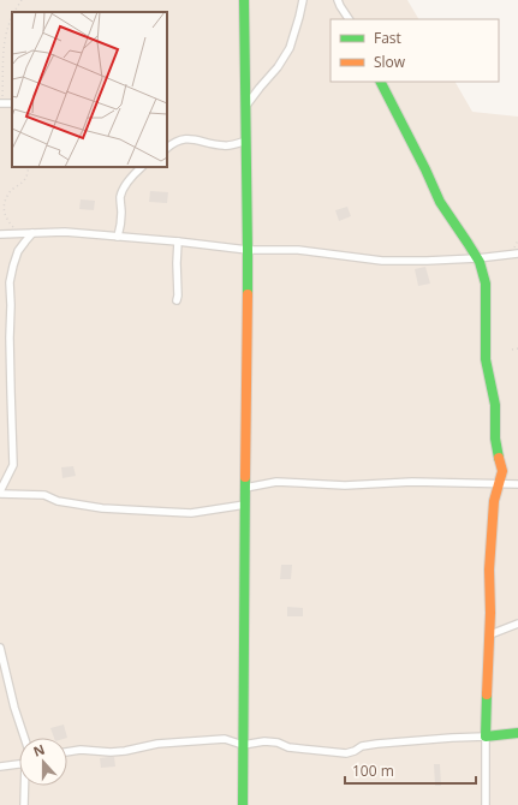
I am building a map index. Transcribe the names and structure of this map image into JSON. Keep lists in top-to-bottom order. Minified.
{"legend":["Fast","Slow"],"scale_bar":"100 m","north":"top"}
